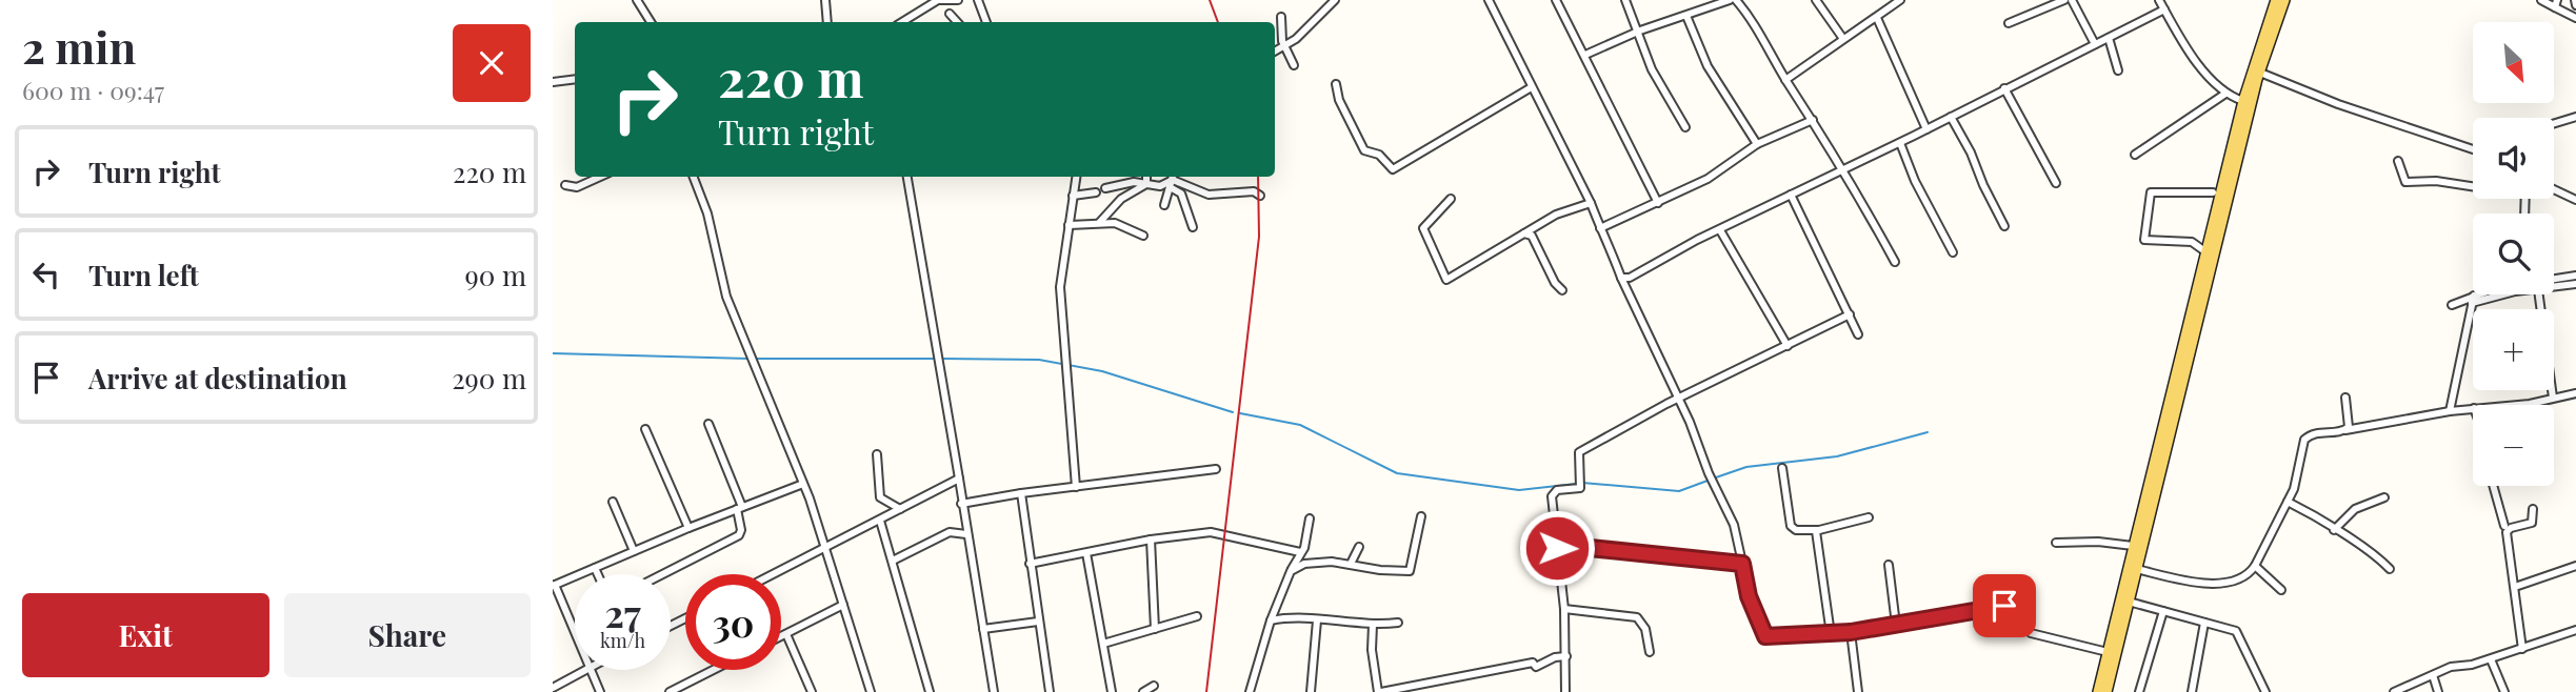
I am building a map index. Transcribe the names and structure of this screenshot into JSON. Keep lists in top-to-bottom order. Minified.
{"north":"bottom right","page":{"heading":["2 min","600 m · 09:47"],"map_buttons":["+","−"],"turn":["220 m","Turn right"],"list":[{"name":"Turn right","value":"220 m"},{"name":"Turn left","value":"90 m"},{"name":"Arrive at destination","value":"290 m"}],"speed":"27 km/h","limit":"30","buttons":["Exit","Share"]}}
